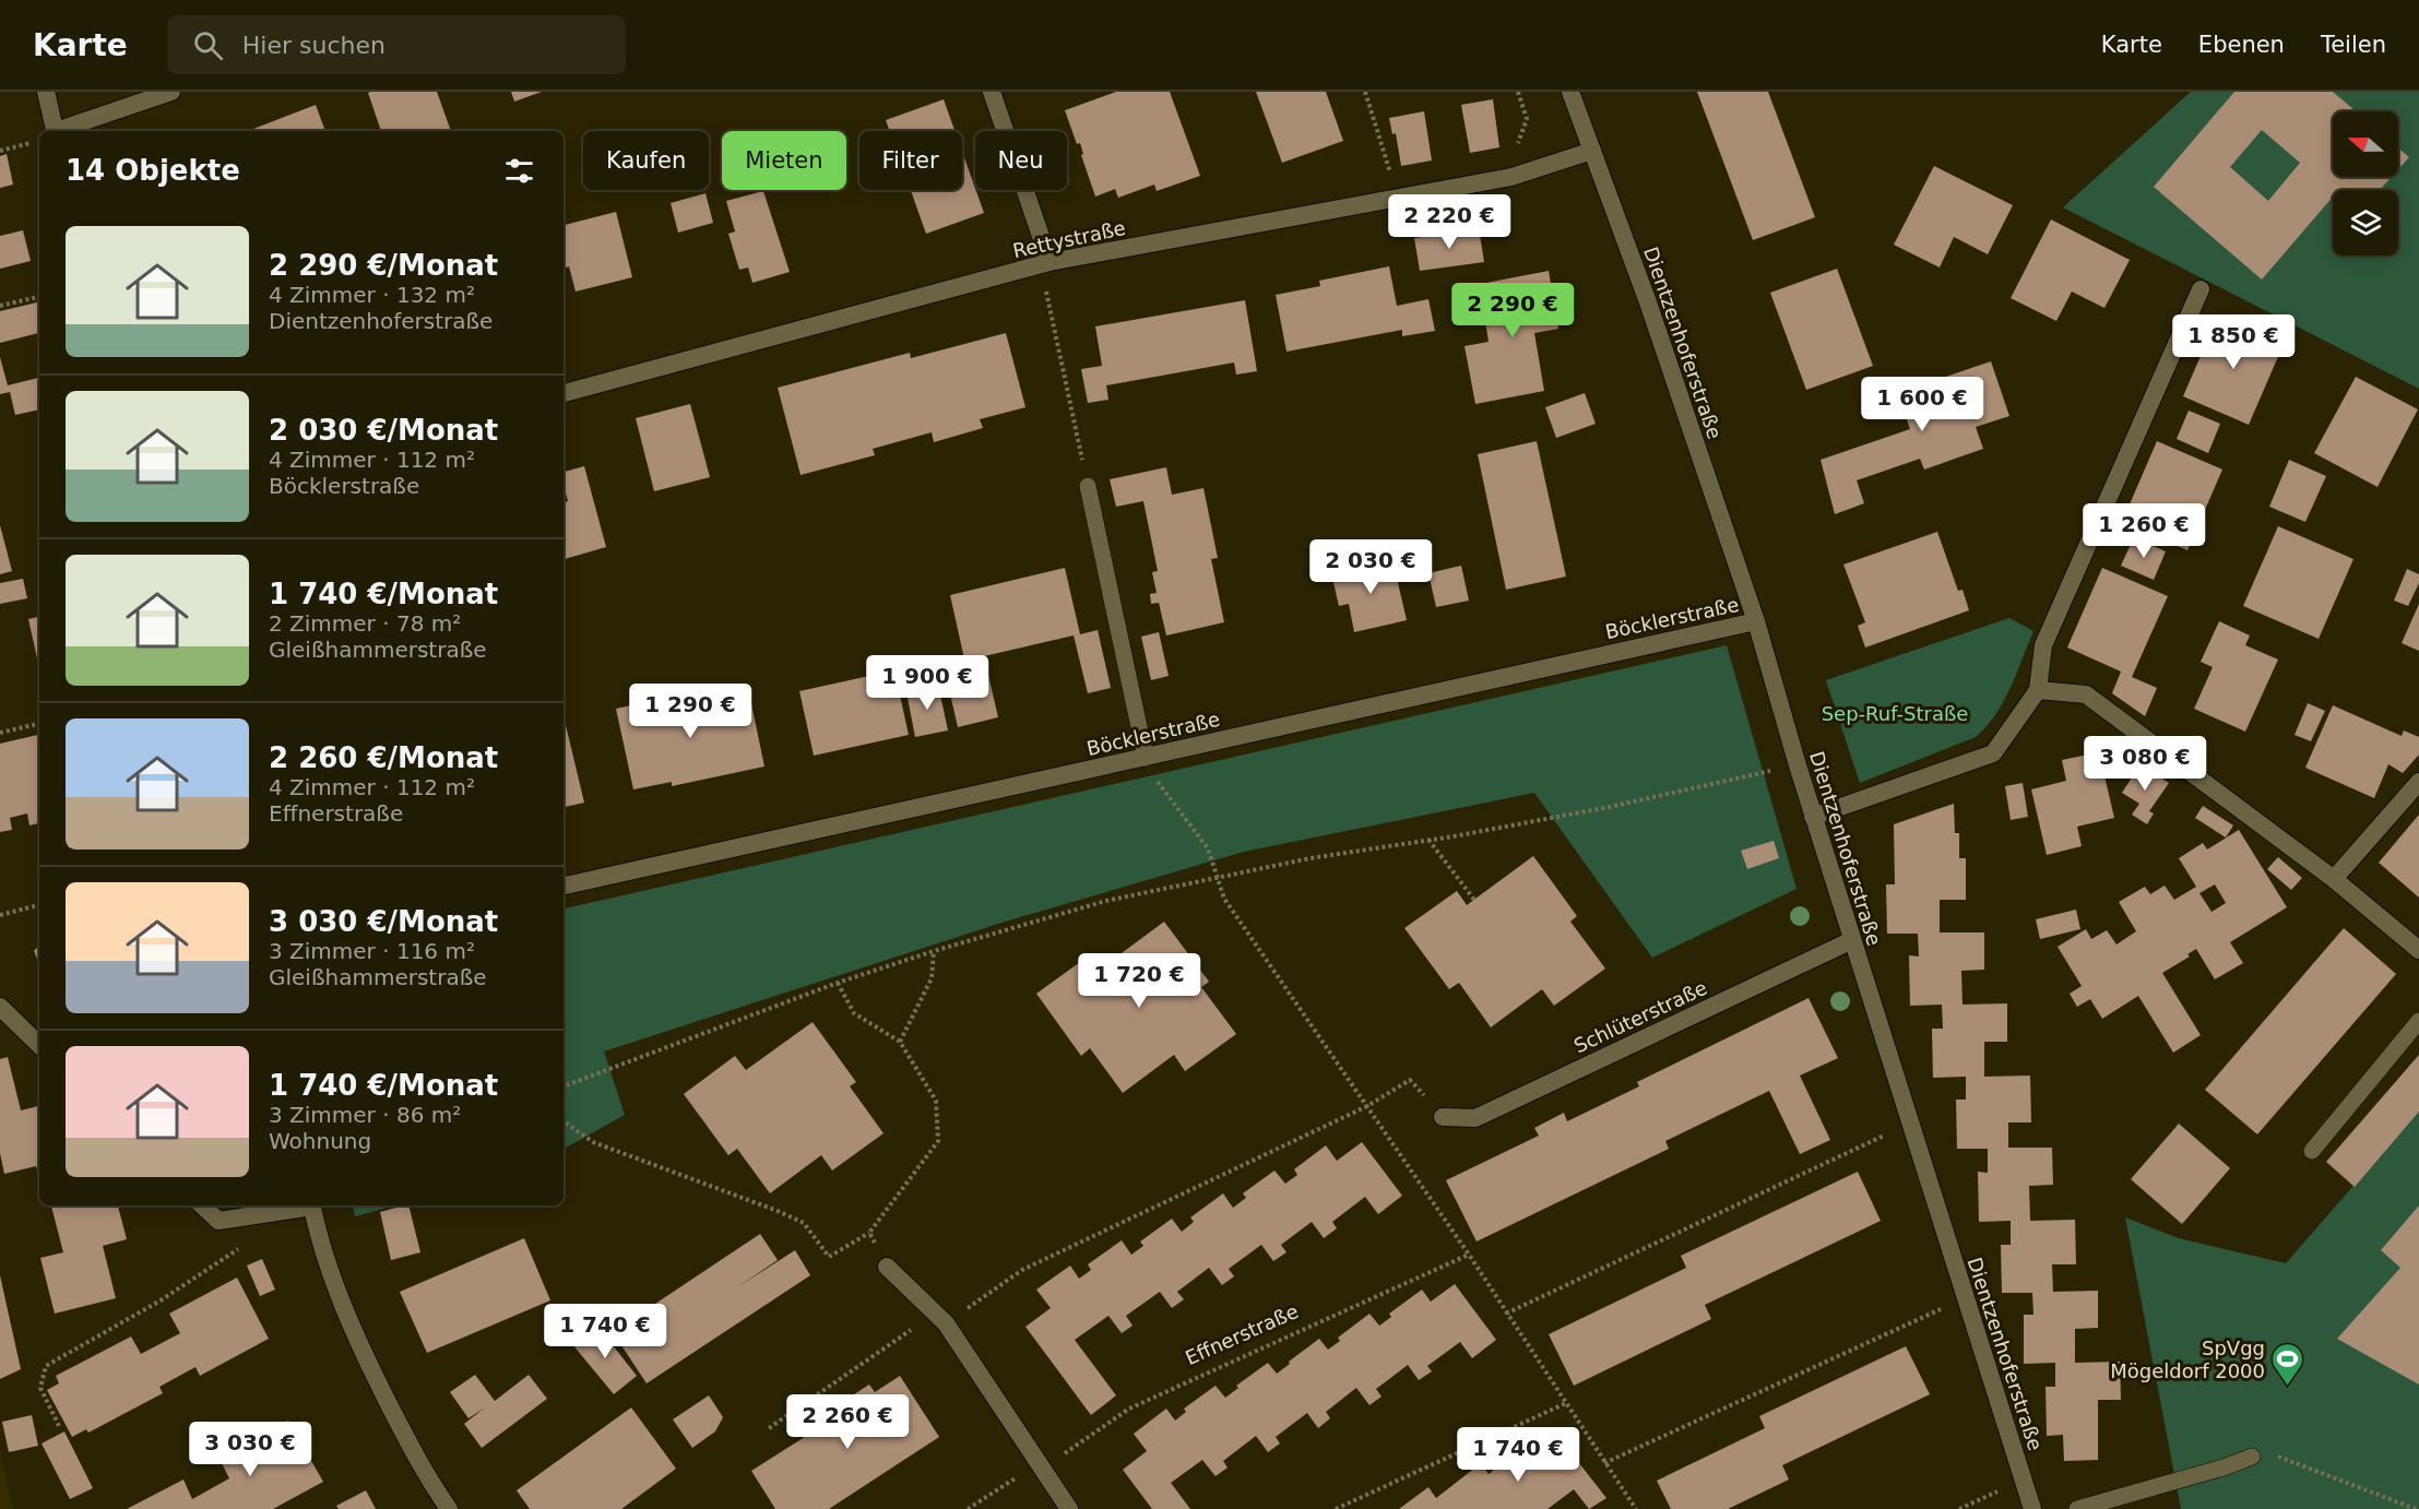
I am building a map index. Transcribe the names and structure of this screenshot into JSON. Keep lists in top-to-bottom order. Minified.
{"streets":{"street":["Rettystraße","Dientzenhoferstraße","Böcklerstraße","Schlüterstraße"],"path":["Effnerstraße"]},"crossings":[["Rettystraße","Dientzenhoferstraße"],["Dientzenhoferstraße","Böcklerstraße"],["Dientzenhoferstraße","Schlüterstraße"]],"parks":["Sep-Ruf-Straße"],"places":{"sports":["SpVgg Mögeldorf 2000"]},"north":"left","page":{"header":"Karte","search":"Hier suchen","nav":["Karte","Ebenen","Teilen"],"chip":["Kaufen","Mieten","Filter","Neu"],"heading":"14 Objekte","price":["2 220 €","2 290 €","1 850 €","1 600 €","1 260 €","2 030 €","1 900 €","1 290 €","3 080 €","1 720 €","1 740 €","2 260 €","3 030 €","1 740 €"],"list":[{"name":"2 290 €/Monat","note":"4 Zimmer · 132 m² · Dientzenhoferstraße"},{"name":"2 030 €/Monat","note":"4 Zimmer · 112 m² · Böcklerstraße"},{"name":"1 740 €/Monat","note":"2 Zimmer · 78 m² · Gleißhammerstraße"},{"name":"2 260 €/Monat","note":"4 Zimmer · 112 m² · Effnerstraße"},{"name":"3 030 €/Monat","note":"3 Zimmer · 116 m² · Gleißhammerstraße"},{"name":"1 740 €/Monat","note":"3 Zimmer · 86 m² · Wohnung"}]}}
